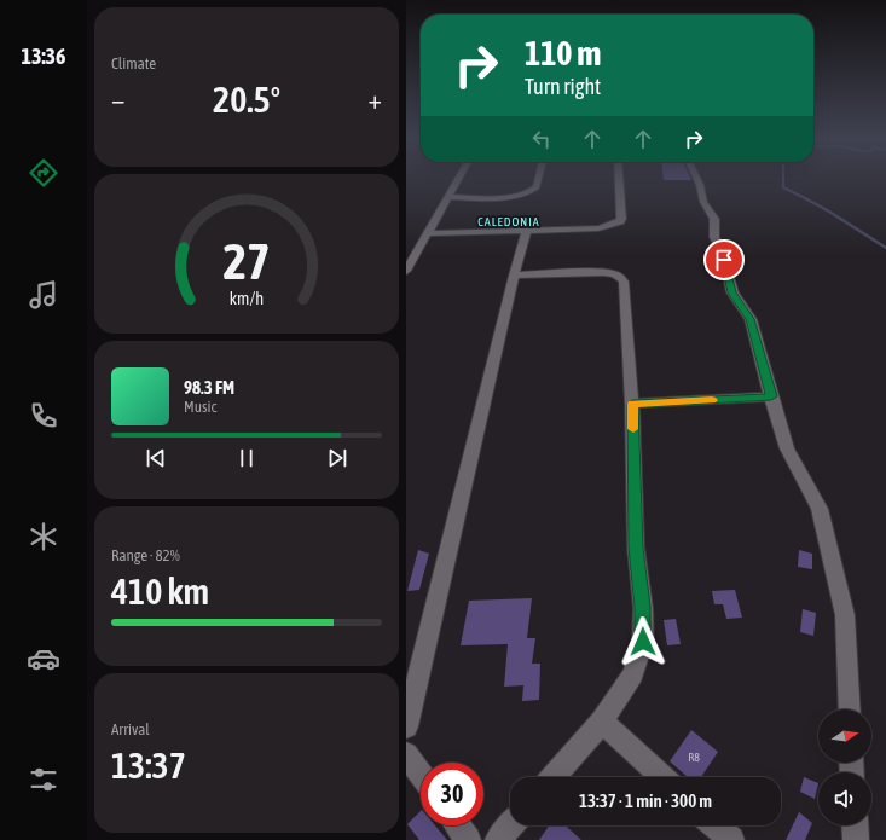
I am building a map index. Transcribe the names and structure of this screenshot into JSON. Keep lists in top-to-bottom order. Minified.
{"districts":["CALEDONIA"],"house_numbers":["R8"],"north":"right","page":{"tabs":"13:36","tile":["Climate",["Range · 82%","410 km"],["Arrival","13:37"]],"turn":["110 m","Turn right"],"heat":["−","20.5°","+"],"song":["98.3 FM","Music"],"limit":"30","trip":"13:37 · 1 min · 300 m","gauge":["27","km/h"]}}
